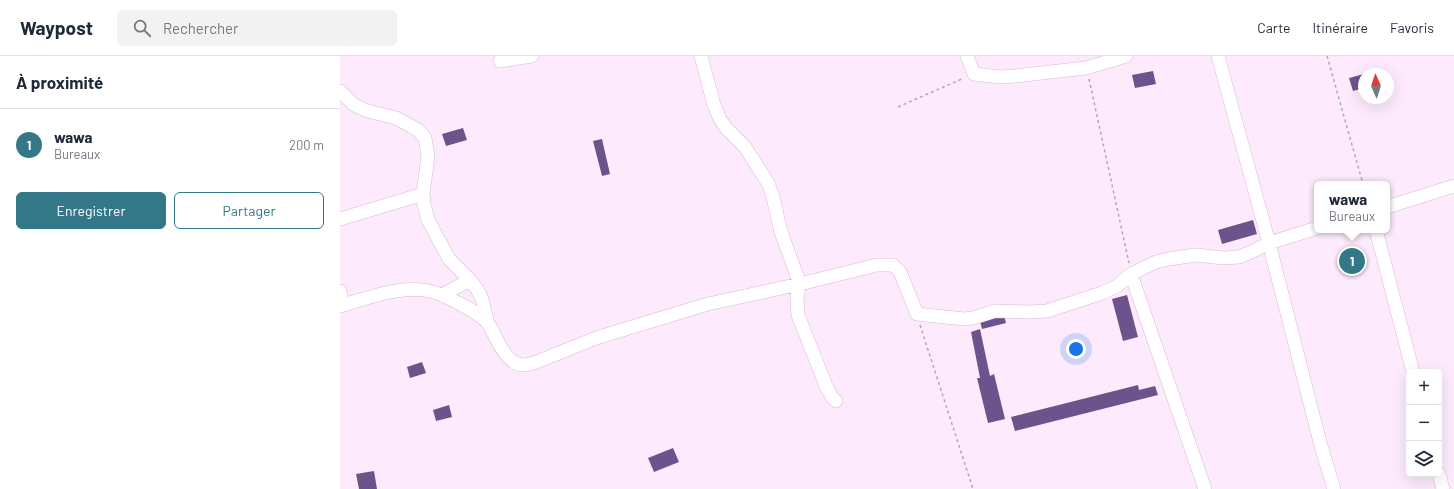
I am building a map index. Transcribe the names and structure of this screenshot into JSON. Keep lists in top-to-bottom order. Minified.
{"north":"top","page":{"header":"Waypost","search":"Rechercher","nav":["Carte","Itinéraire","Favoris"],"heading":"À proximité","list":[{"mark":"1","name":"wawa","note":"Bureaux","value":"200 m"}],"buttons":["Enregistrer","Partager"],"popup":["wawa","Bureaux"],"pins":"1","map_buttons":["+","−"]}}
